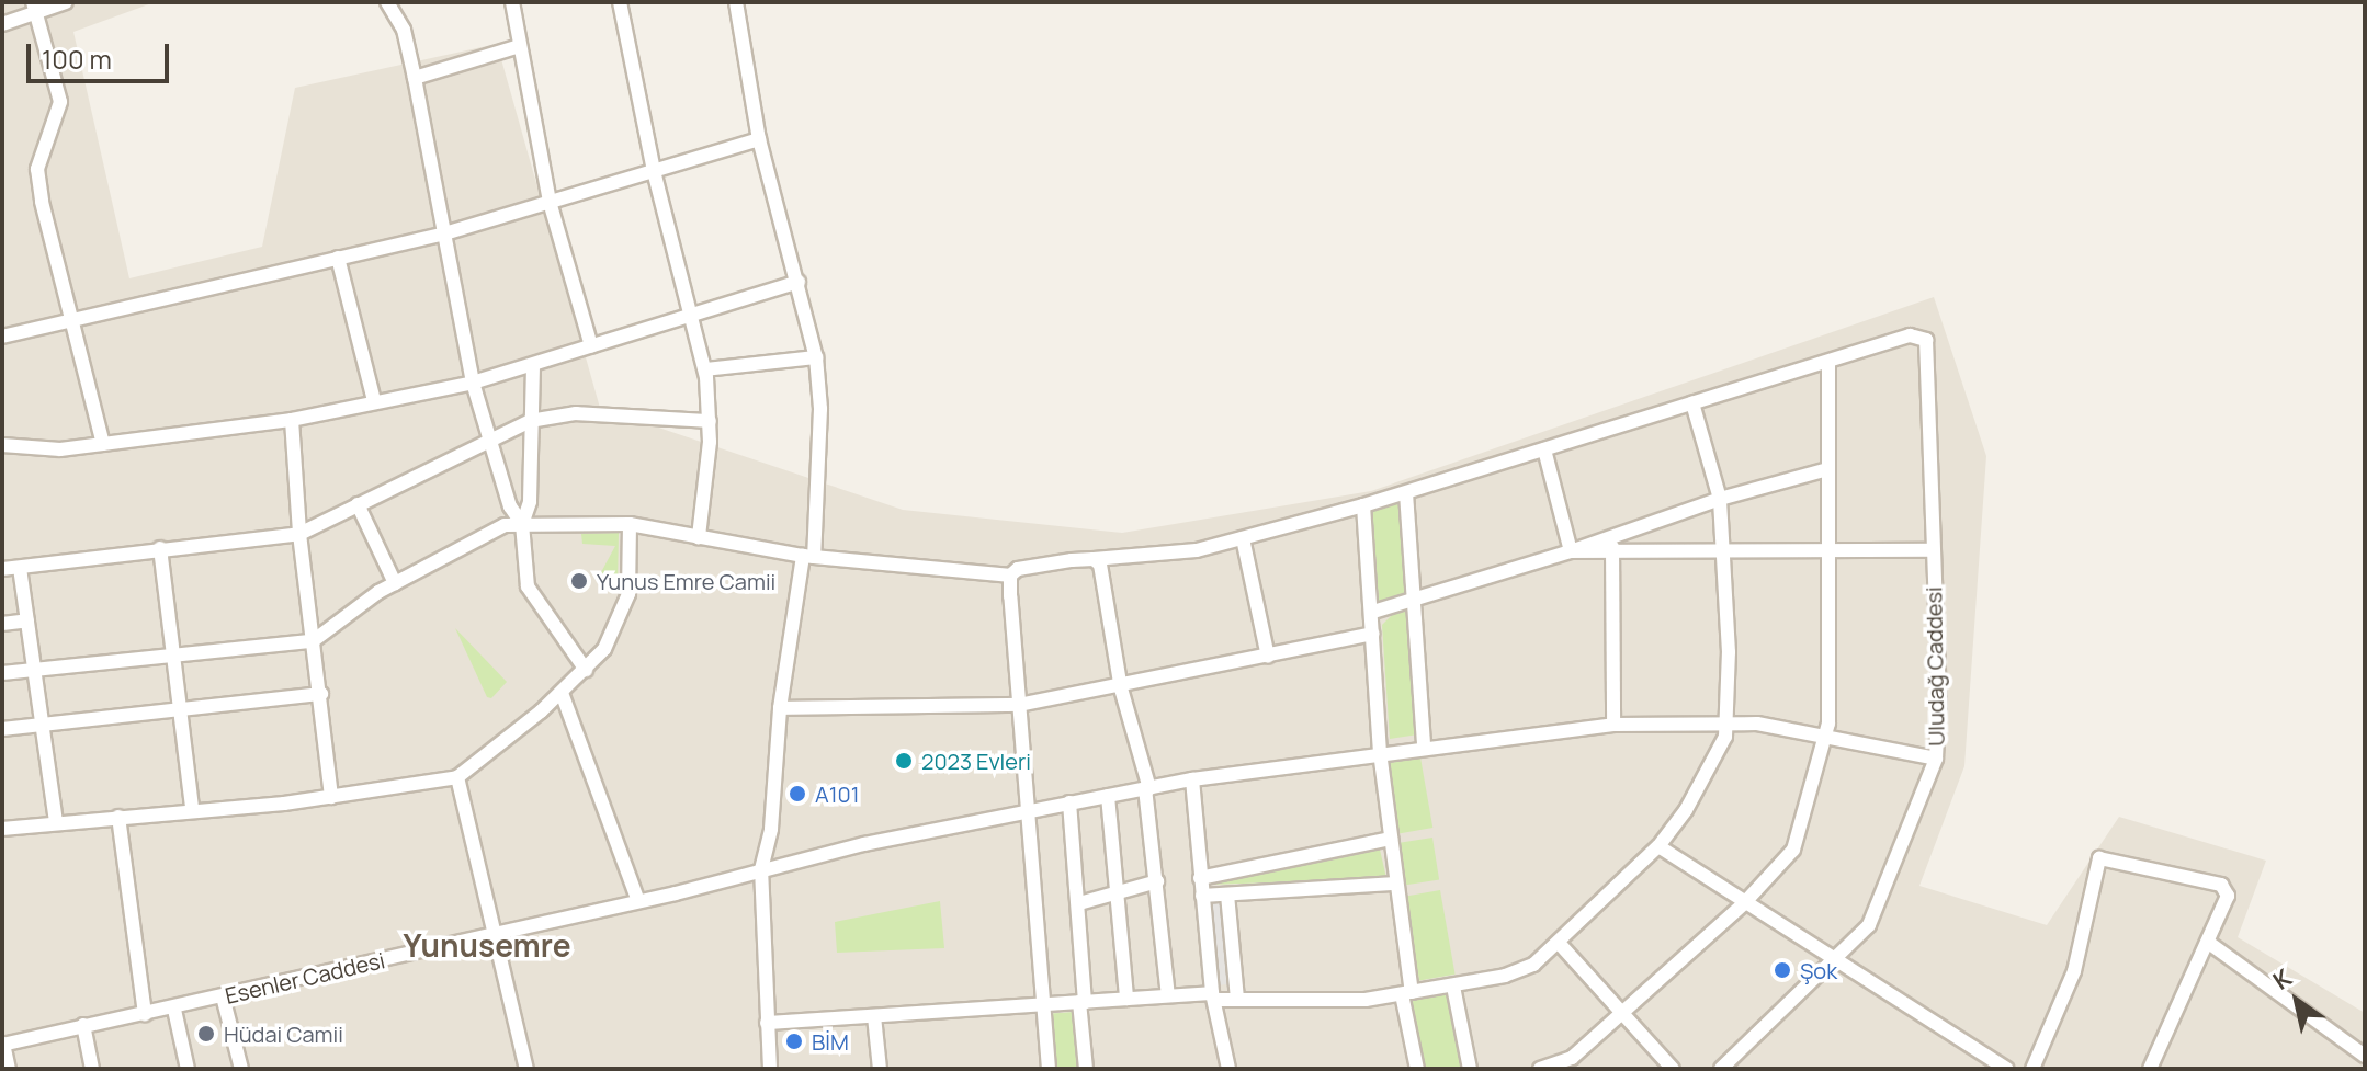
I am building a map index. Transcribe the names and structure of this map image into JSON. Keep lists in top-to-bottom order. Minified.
{"streets":{"street":["Uludağ Caddesi","Esenler Caddesi"]},"crossings":[["Uludağ Caddesi","Esenler Caddesi"]],"districts":["Yunusemre"],"places":["Yunus Emre Camii","2023 Evleri","A101","Şok","Hüdai Camii","BİM"],"scale_bar":"100 m","north":"top left"}
